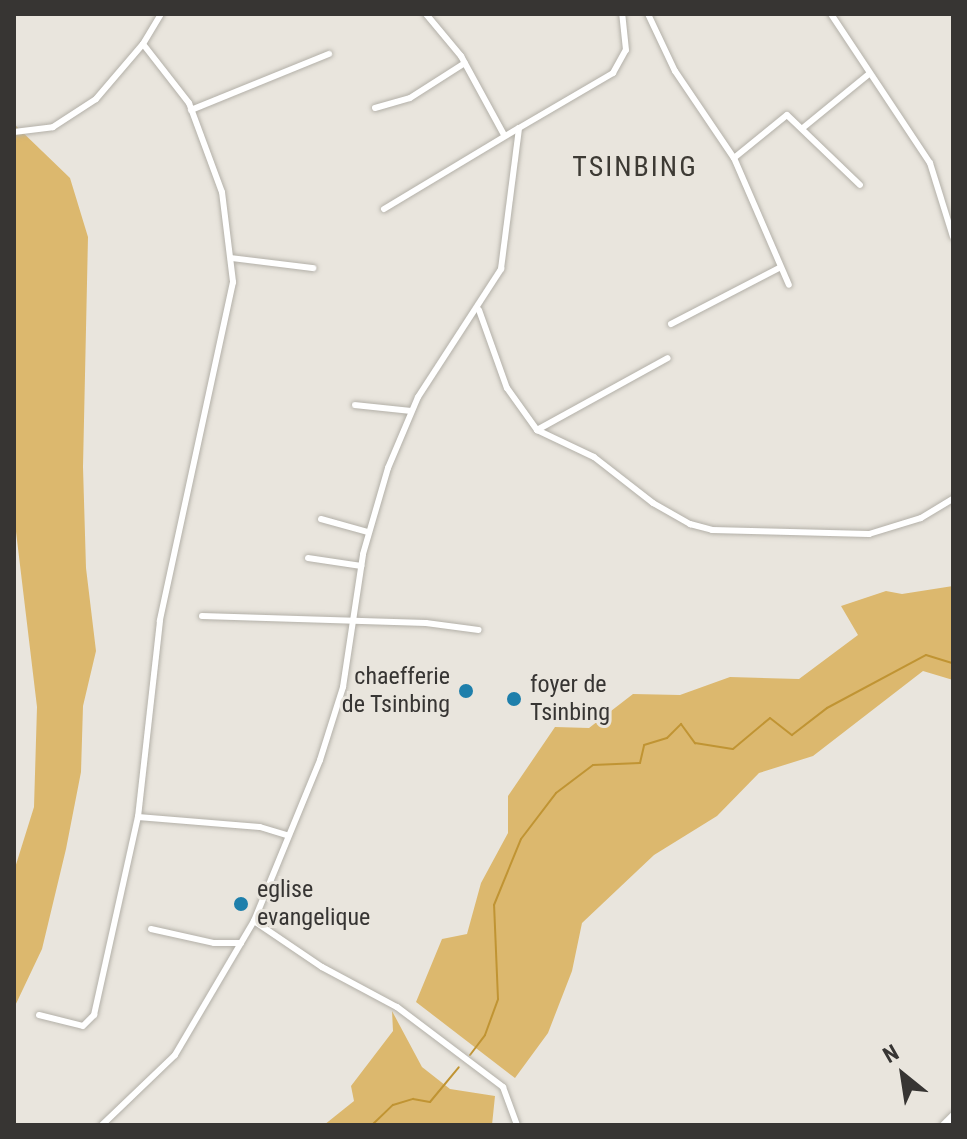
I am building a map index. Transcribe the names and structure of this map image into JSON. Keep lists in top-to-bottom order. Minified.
{"districts":["TSINBING"],"places":["chaefferie de Tsinbing","foyer de Tsinbing","eglise evangelique"],"north":"top left"}
